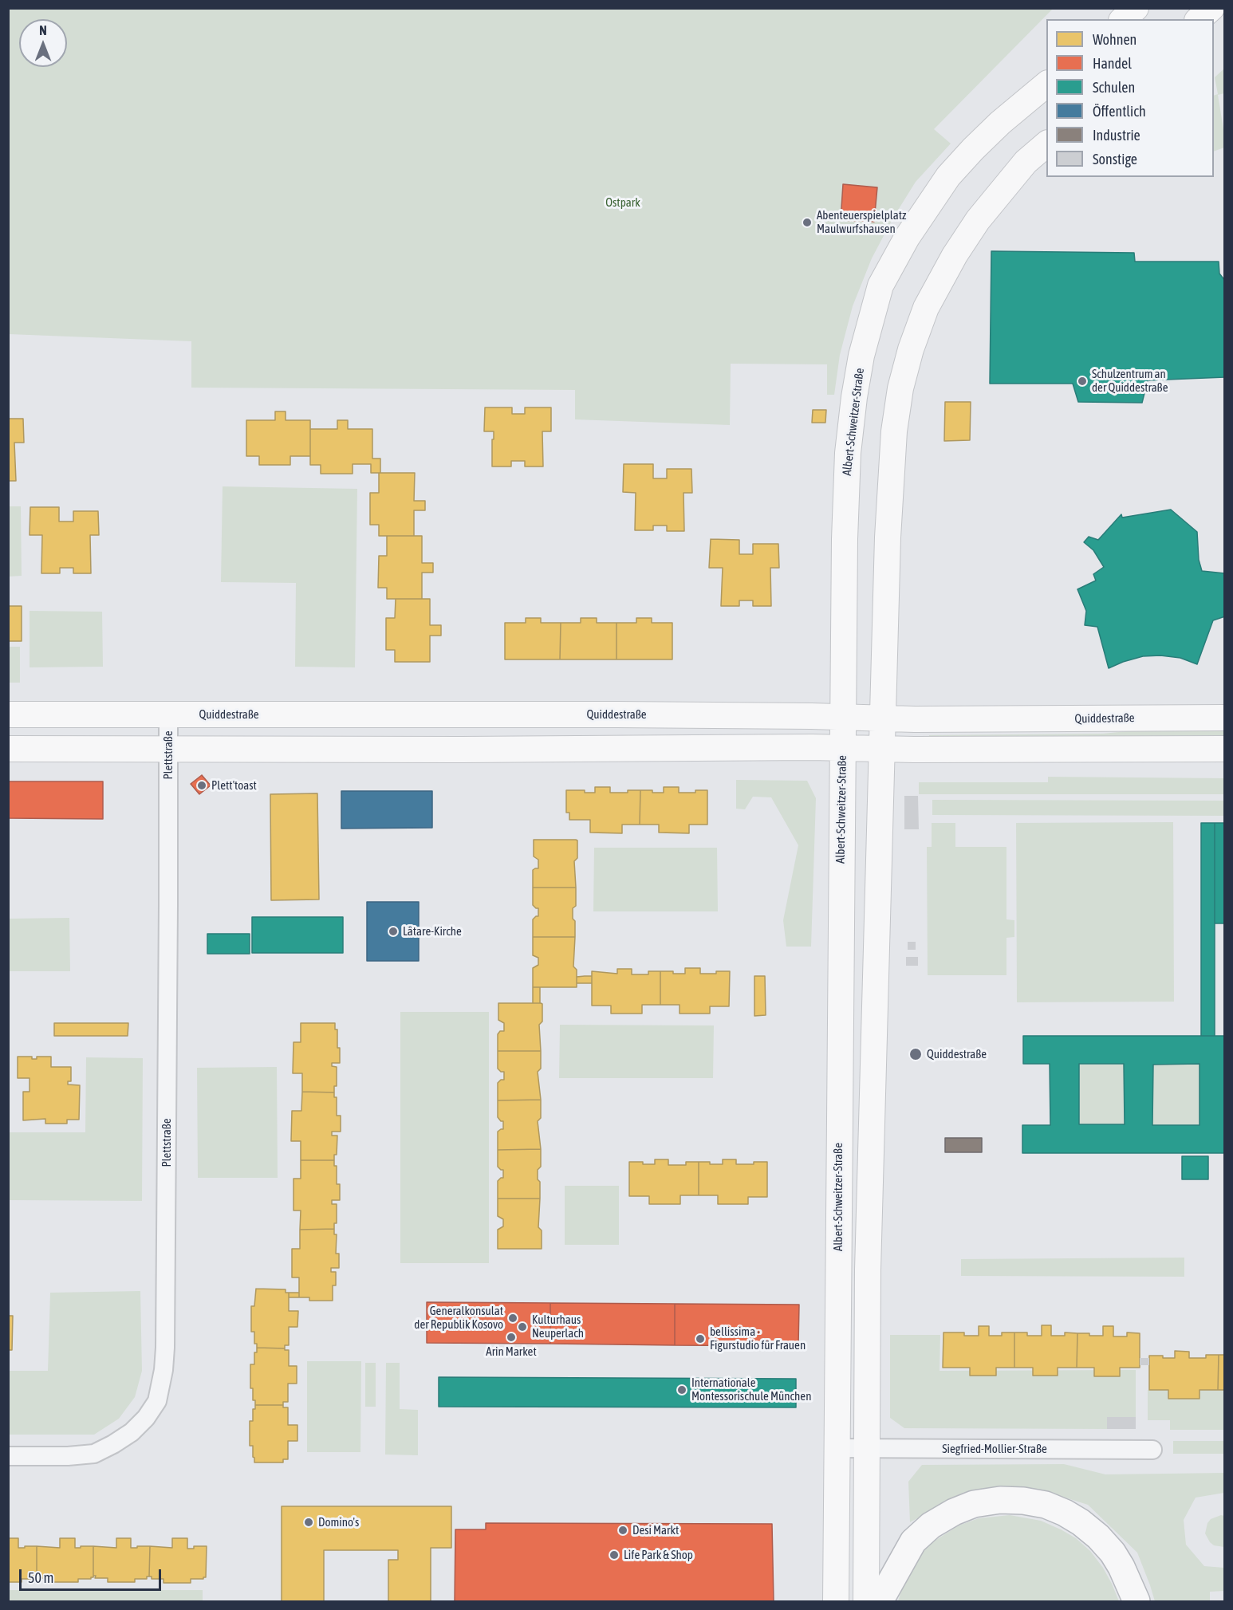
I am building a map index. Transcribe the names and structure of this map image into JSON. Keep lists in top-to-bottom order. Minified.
{"streets":{"main road":["Albert-Schweitzer-Straße","Quiddestraße"],"street":["Plettstraße","Siegfried-Mollier-Straße"]},"crossings":[["Albert-Schweitzer-Straße","Quiddestraße"],["Albert-Schweitzer-Straße","Siegfried-Mollier-Straße"],["Quiddestraße","Plettstraße"]],"parks":["Ostpark"],"places":["Abenteuerspielplatz Maulwurfshausen","Schulzentrum an der Quiddestraße","Plett'toast","Lätare-Kirche","Quiddestraße","Generalkonsulat der Republik Kosovo","Kulturhaus Neuperlach","Arin Market","bellissima - Figurstudio für Frauen","Internationale Montessorischule München","Domino's","Desi Markt","Life Park & Shop"],"legend":["Wohnen","Handel","Schulen","Öffentlich","Industrie","Sonstige"],"scale_bar":"50 m","north":"top"}
